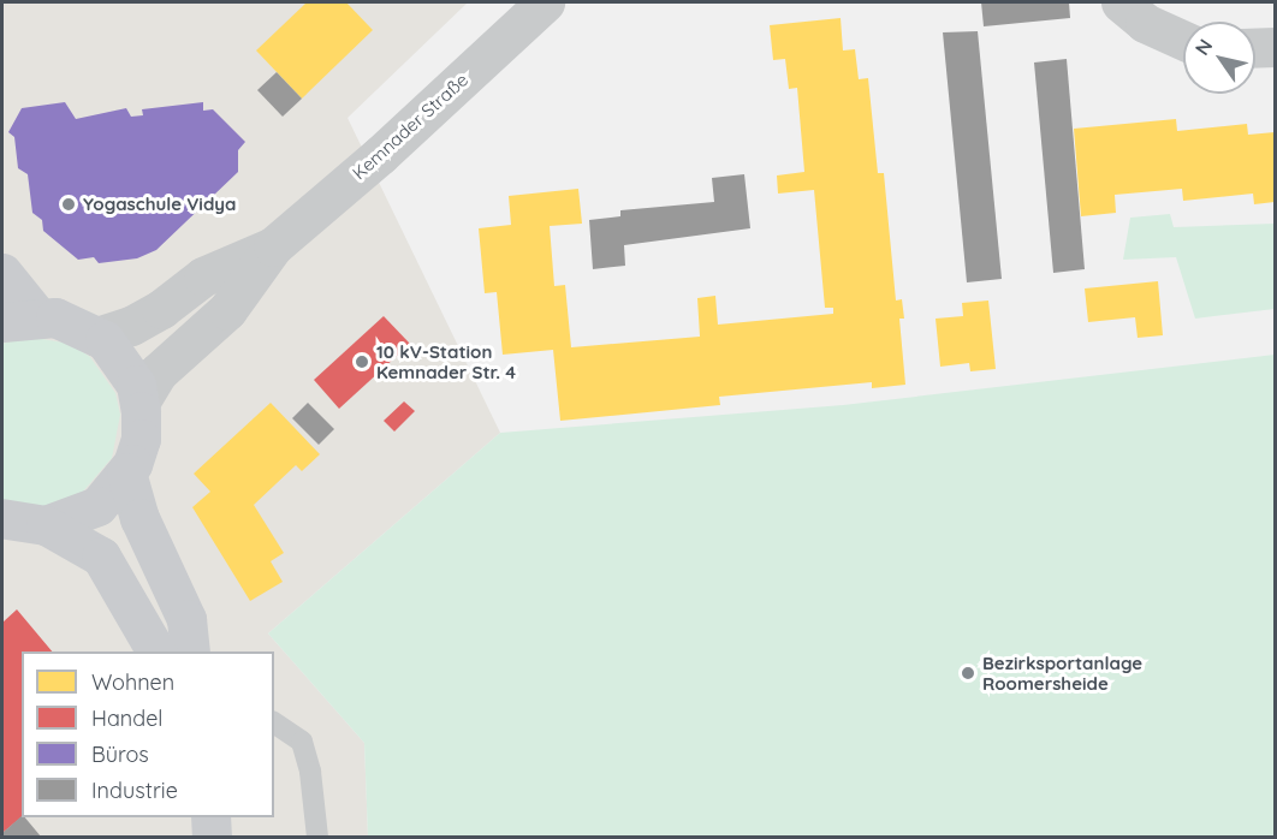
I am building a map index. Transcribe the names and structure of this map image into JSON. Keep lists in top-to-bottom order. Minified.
{"streets":{"street":["Kemnader Straße"]},"places":["Yogaschule Vidya","10 kV-Station Kemnader Str. 4","Bezirksportanlage Roomersheide"],"legend":["Wohnen","Handel","Büros","Industrie"],"north":"top left"}
